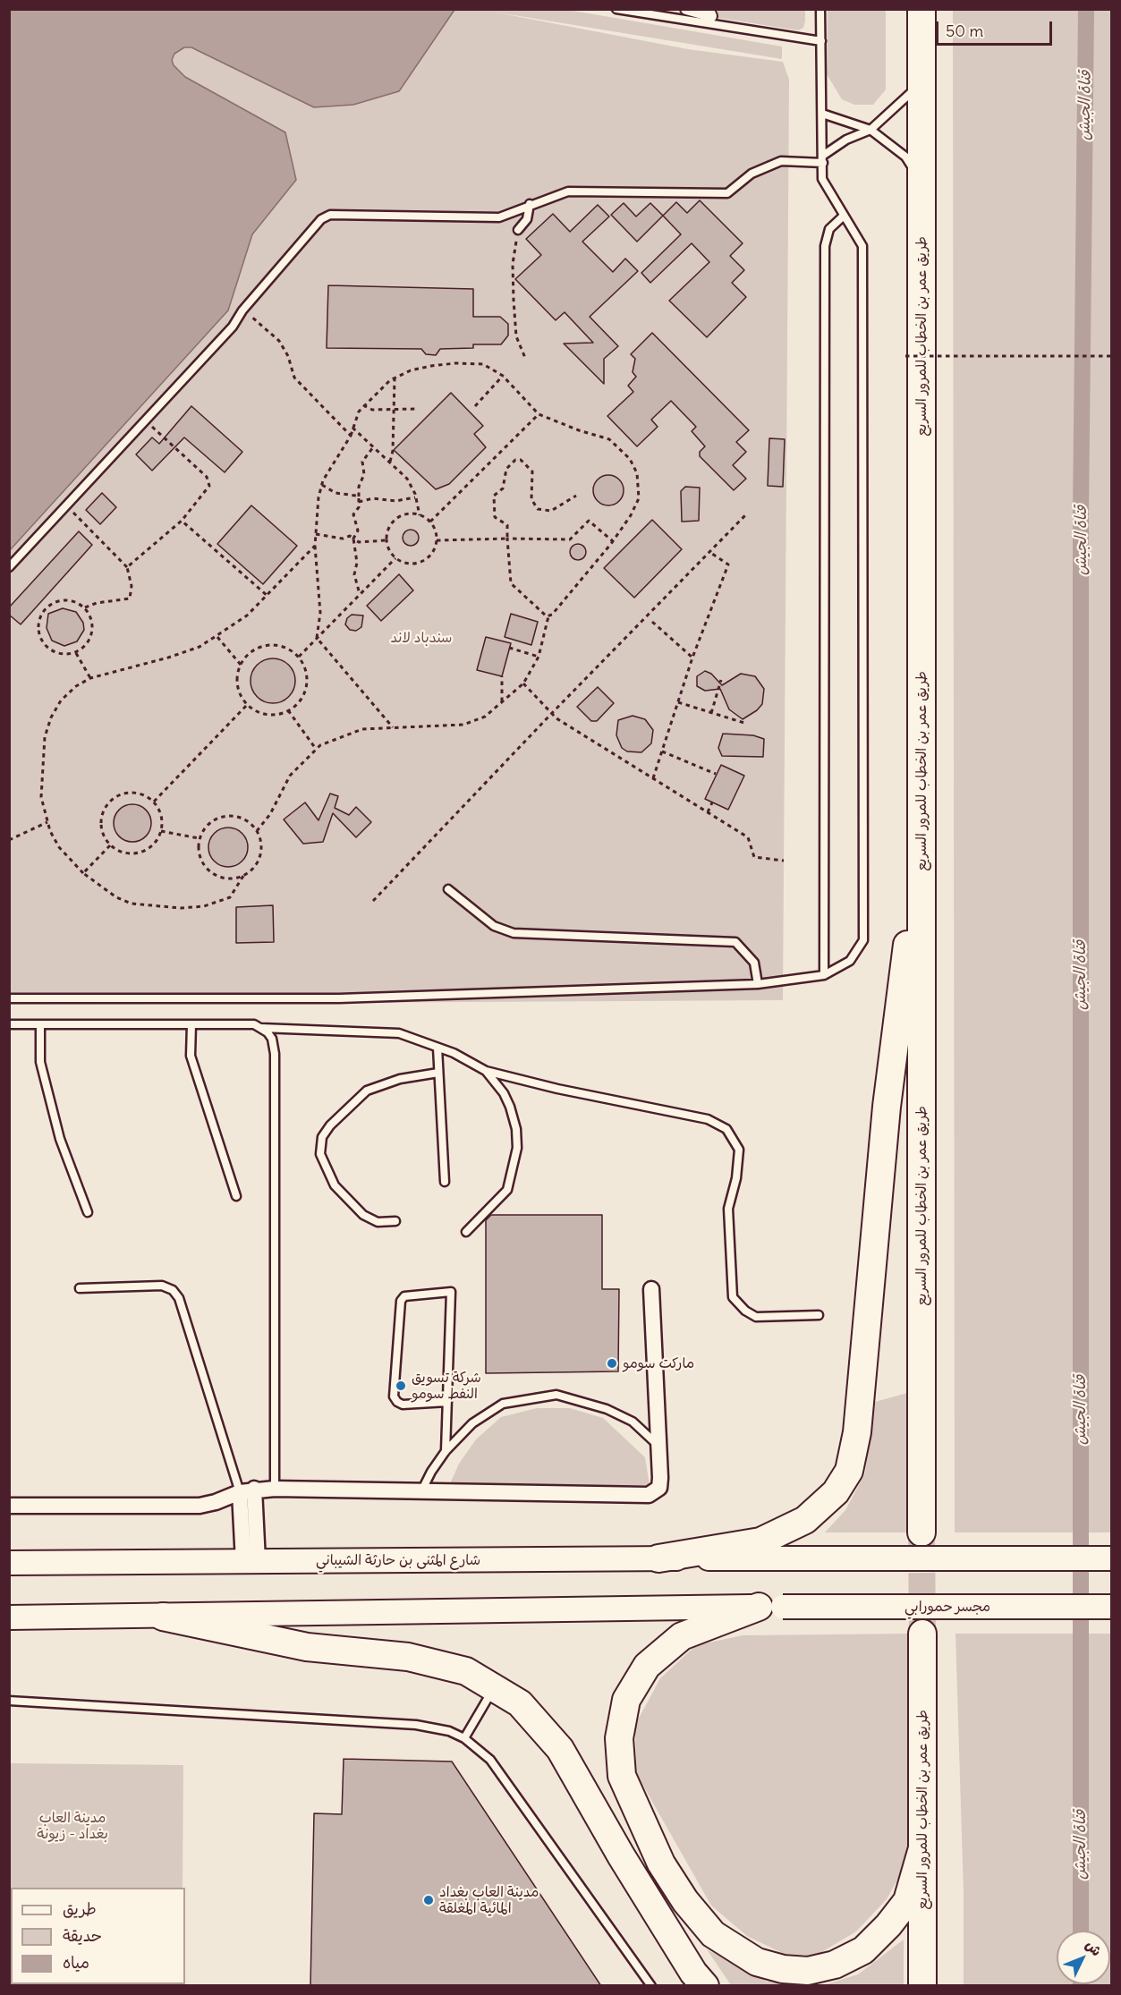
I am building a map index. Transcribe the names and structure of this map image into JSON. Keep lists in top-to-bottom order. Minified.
{"streets":{"highway":["طريق عمر بن الخطاب للمرور السريع"],"main road":["شارع المثنى بن حارثة الشيباني","مجسر حمورابي"]},"water":["قناة الجيش"],"parks":["سندباد لاند","مدينة العاب بغداد - زيونة"],"places":["ماركت سومو","شركة تسويق النفط سومو","مدينة العاب بغداد المائية المغلقة"],"legend":["طريق","حديقة","مياه"],"scale_bar":"50 m","north":"top right"}
